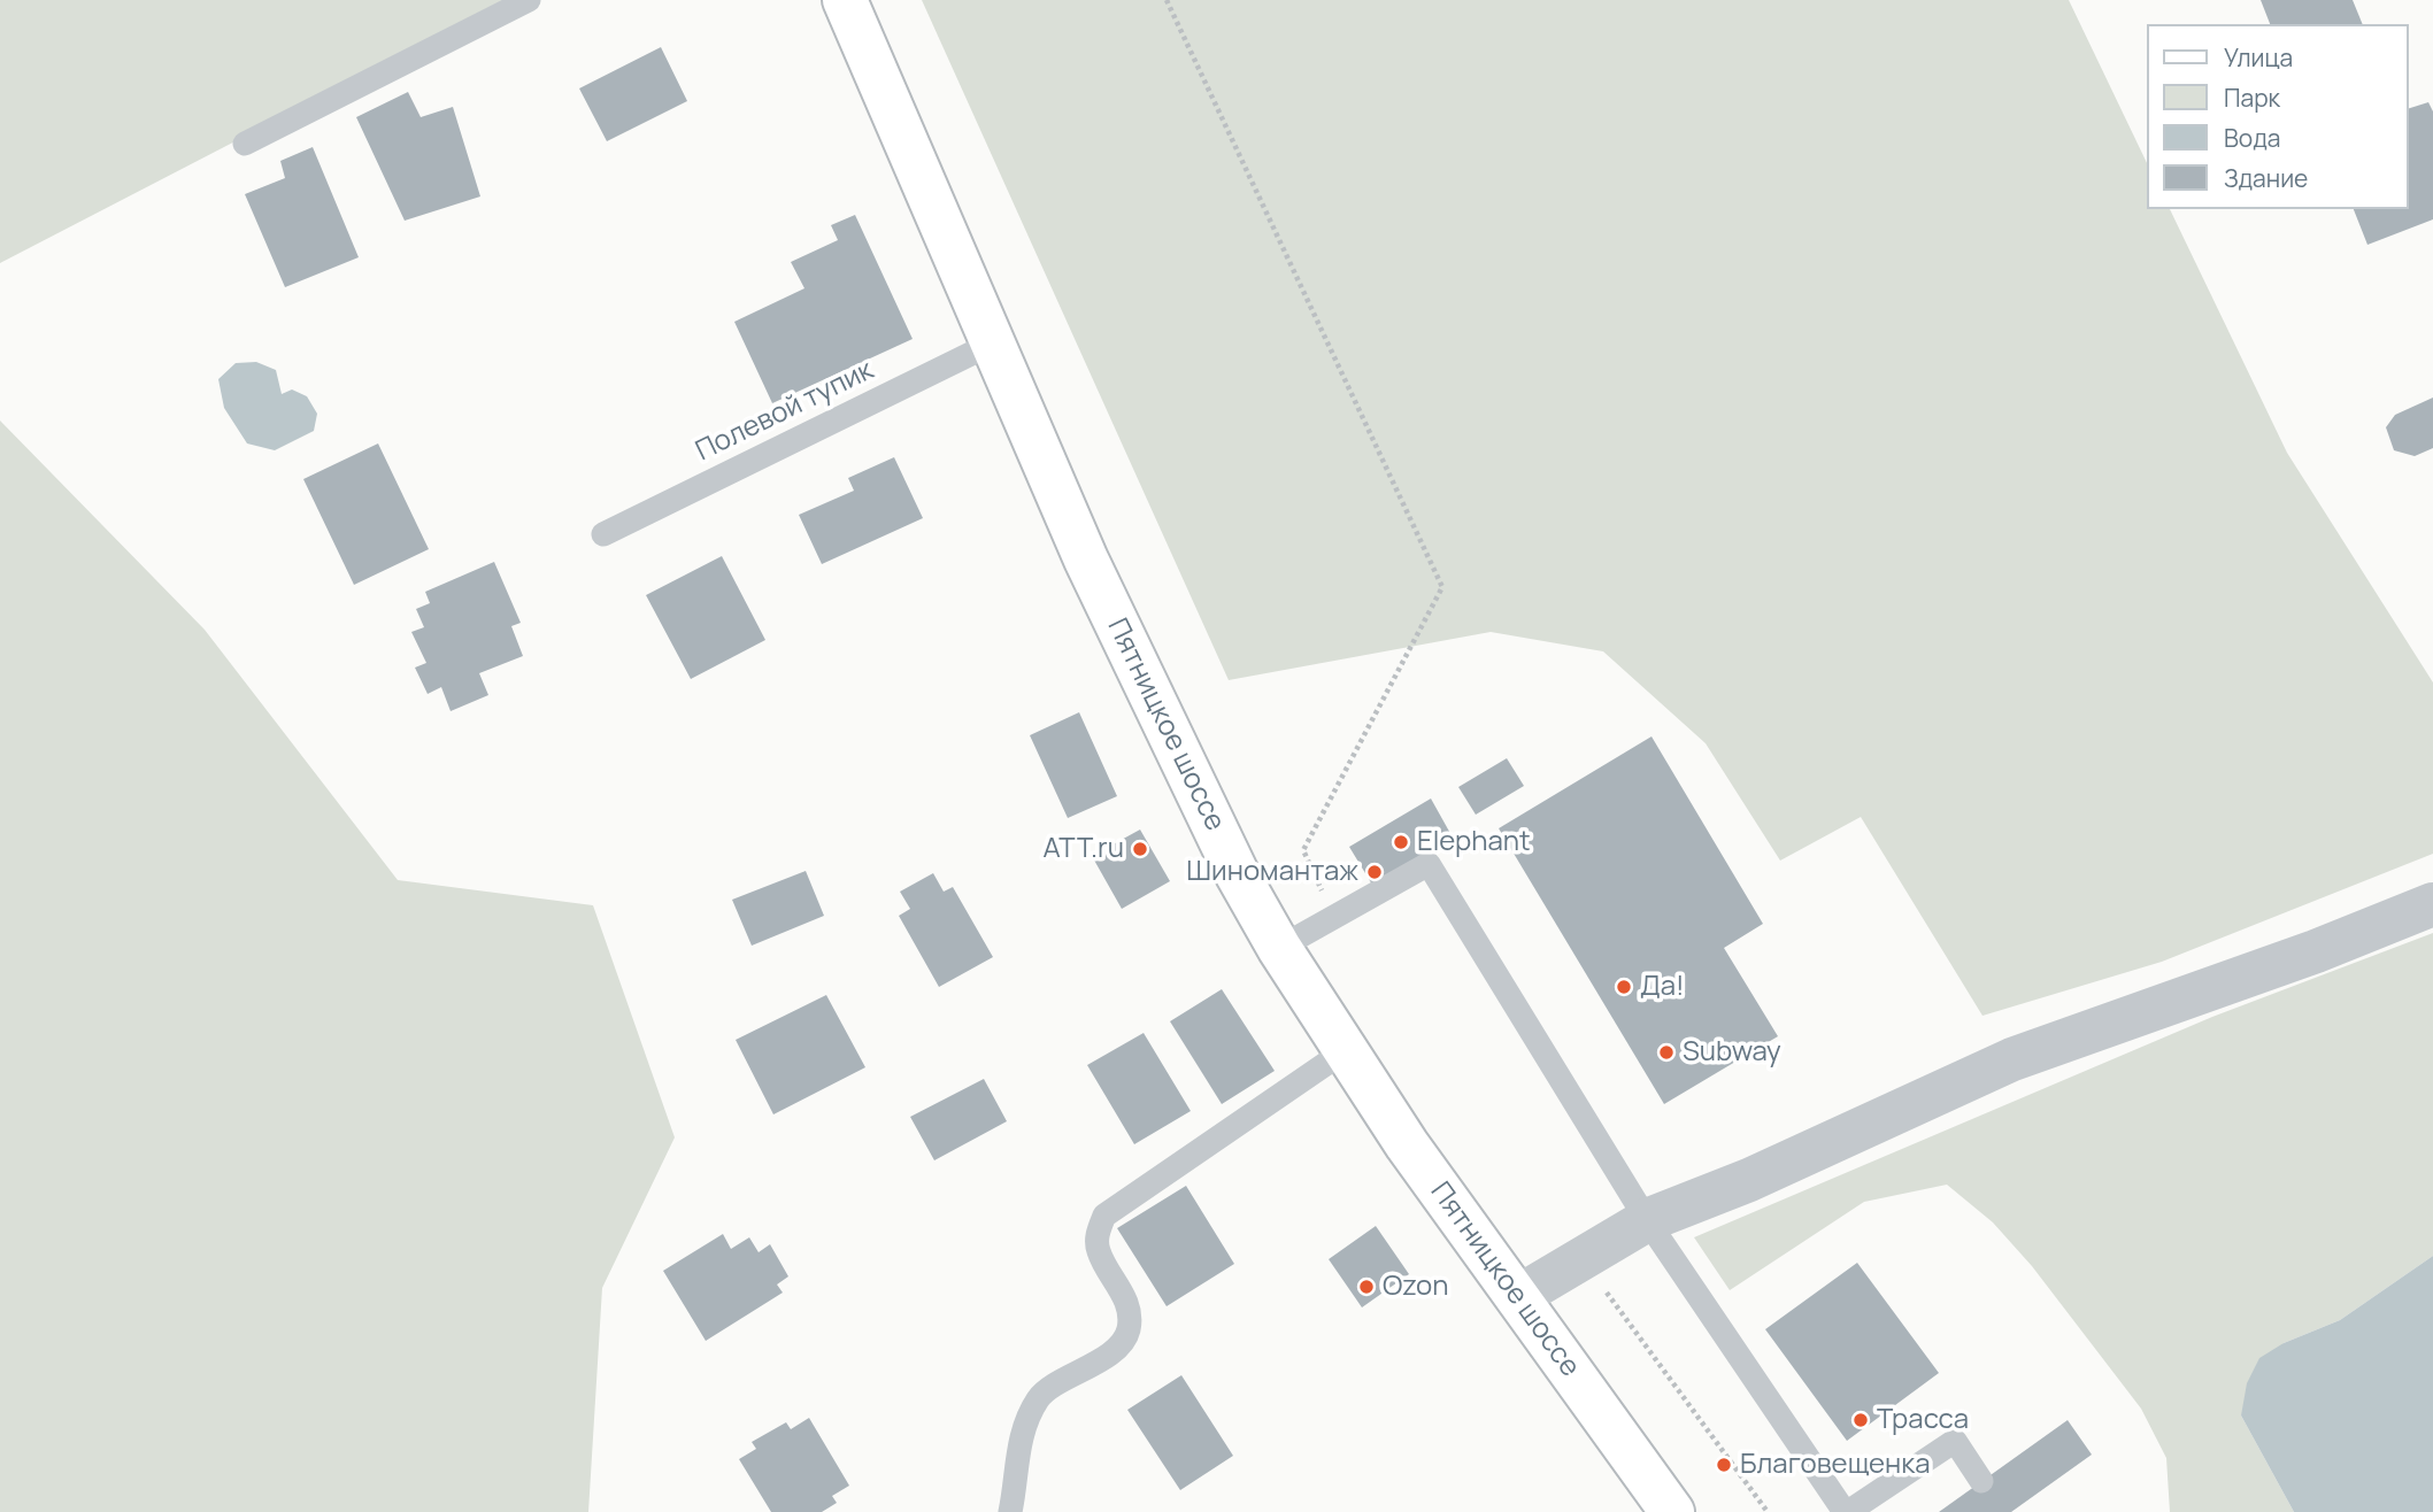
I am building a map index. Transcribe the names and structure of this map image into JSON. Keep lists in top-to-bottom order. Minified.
{"streets":{"main road":["Пятницкое шоссе"],"lane":["Полевой тупик"]},"crossings":[["Полевой тупик","Пятницкое шоссе"]],"places":["Elephant","ATT.ru","Шиномантаж","Да!","Subway","Ozon","Трасса","Благовещенка"],"legend":["Улица","Парк","Вода","Здание"]}
